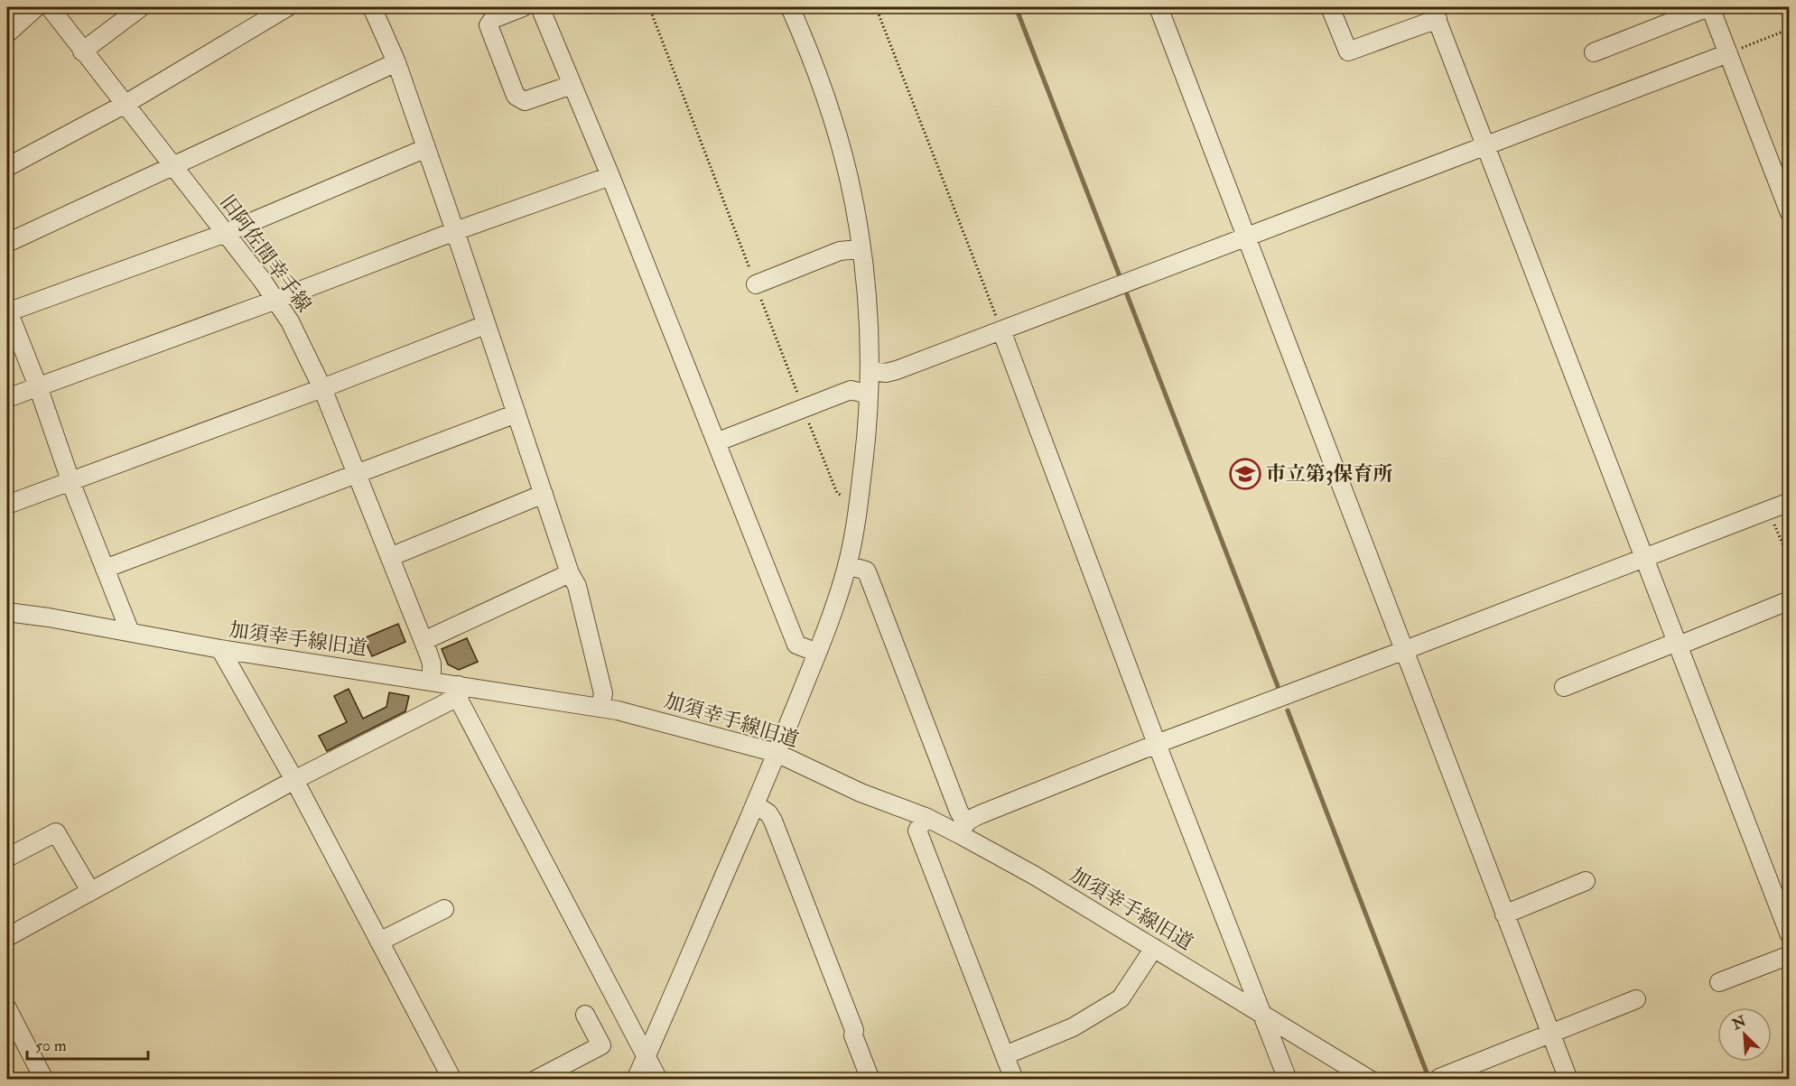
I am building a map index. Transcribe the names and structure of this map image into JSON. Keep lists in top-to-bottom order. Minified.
{"streets":{"street":["旧阿佐間幸手線","加須幸手線旧道"]},"crossings":[["旧阿佐間幸手線","加須幸手線旧道"]],"places":{"school or university":["市立第3保育所"]},"scale_bar":"50 m","north":"top left"}
